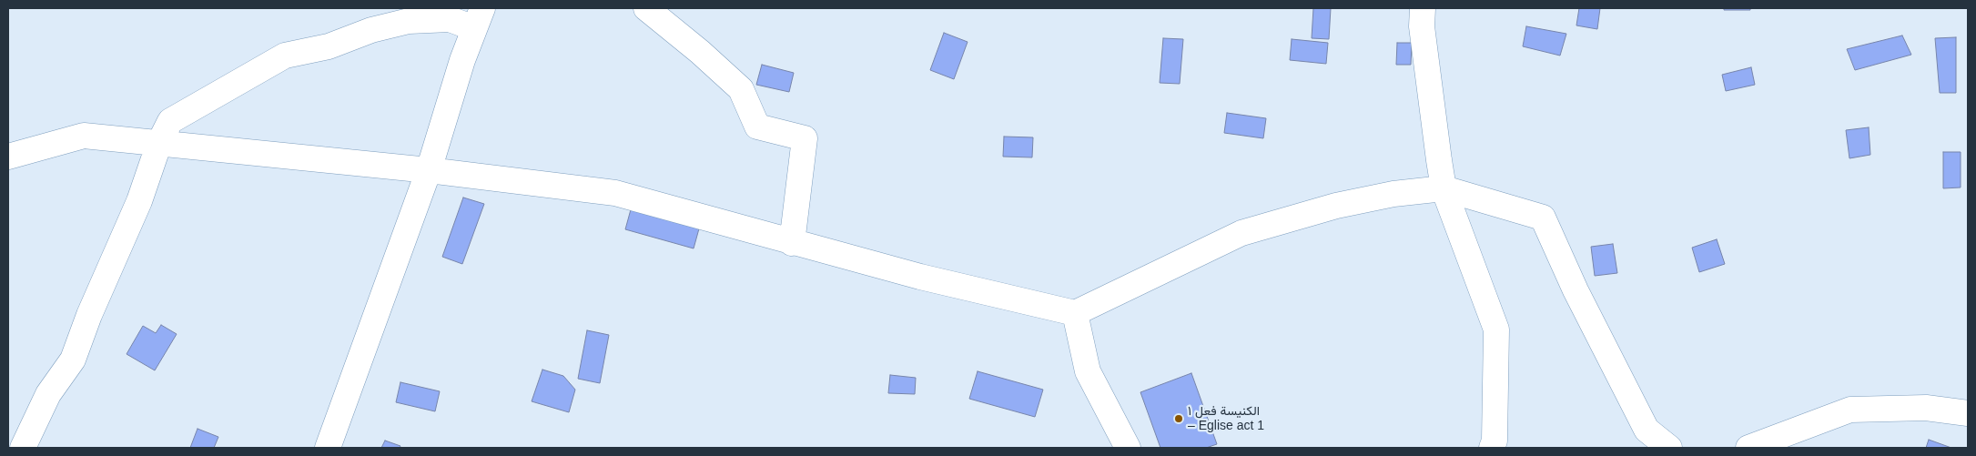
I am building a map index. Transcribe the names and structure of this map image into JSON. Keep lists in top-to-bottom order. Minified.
{"places":["الكنيسة فعل ۱ – Eglise act 1"]}
